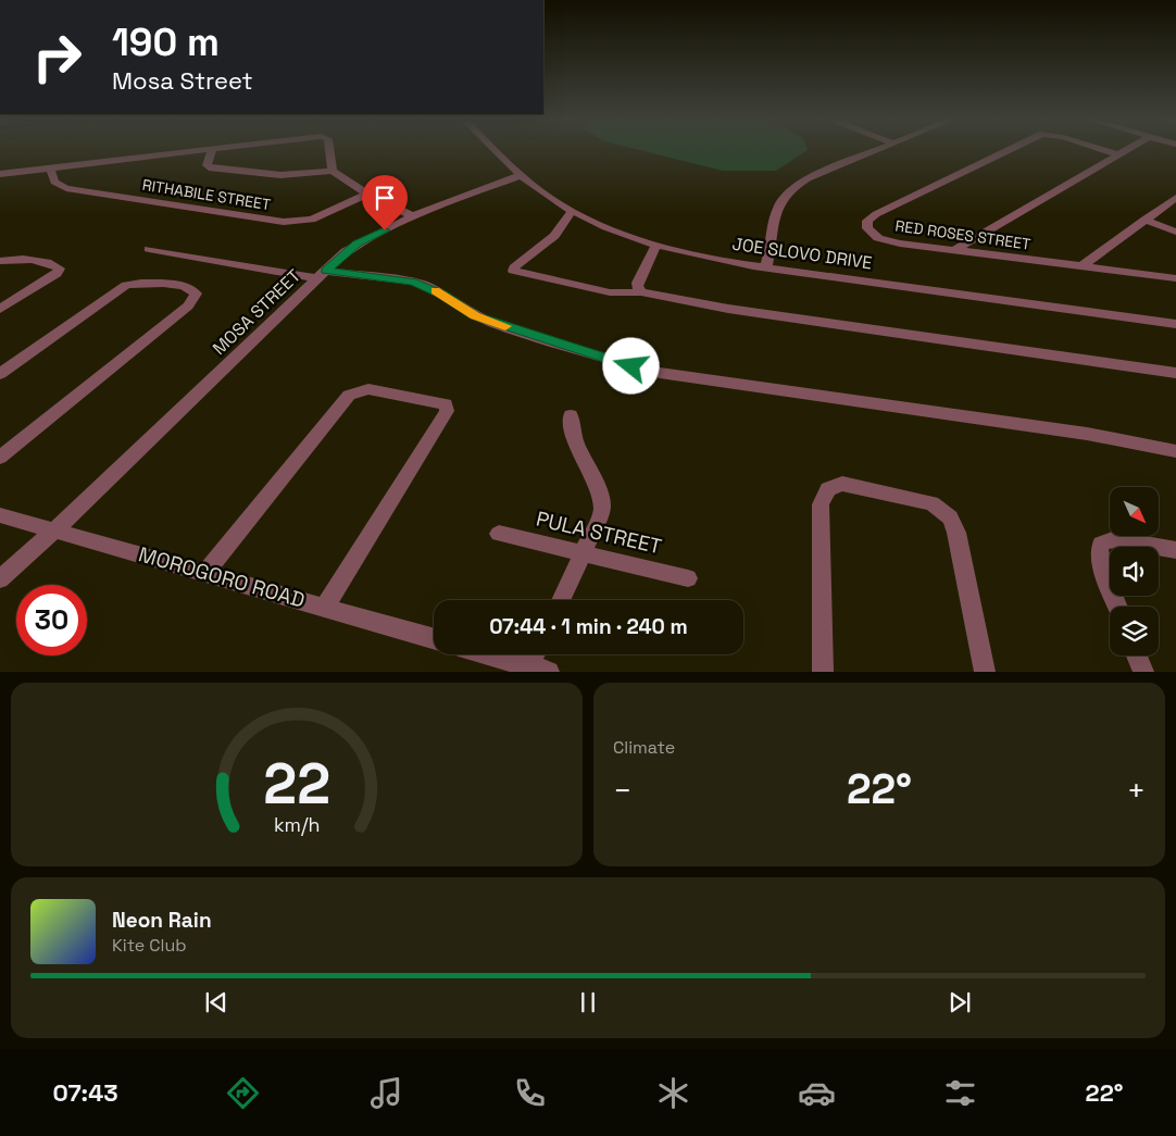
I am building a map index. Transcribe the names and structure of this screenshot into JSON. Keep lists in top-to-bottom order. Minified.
{"streets":{"street":["RITHABILE STREET","RED ROSES STREET","JOE SLOVO DRIVE","MOSA STREET","PULA STREET","MOROGORO ROAD"]},"crossings":[["JOE SLOVO DRIVE","MOSA STREET"],["MOSA STREET","MOROGORO ROAD"]],"north":"bottom right","page":{"turn":["190 m","Mosa Street"],"limit":"30","trip":"07:44 · 1 min · 240 m","tile":"Climate","heat":["−","22°","+"],"song":["Neon Rain","Kite Club"],"tabs":["07:43","22°"],"gauge":["22","km/h"]}}
